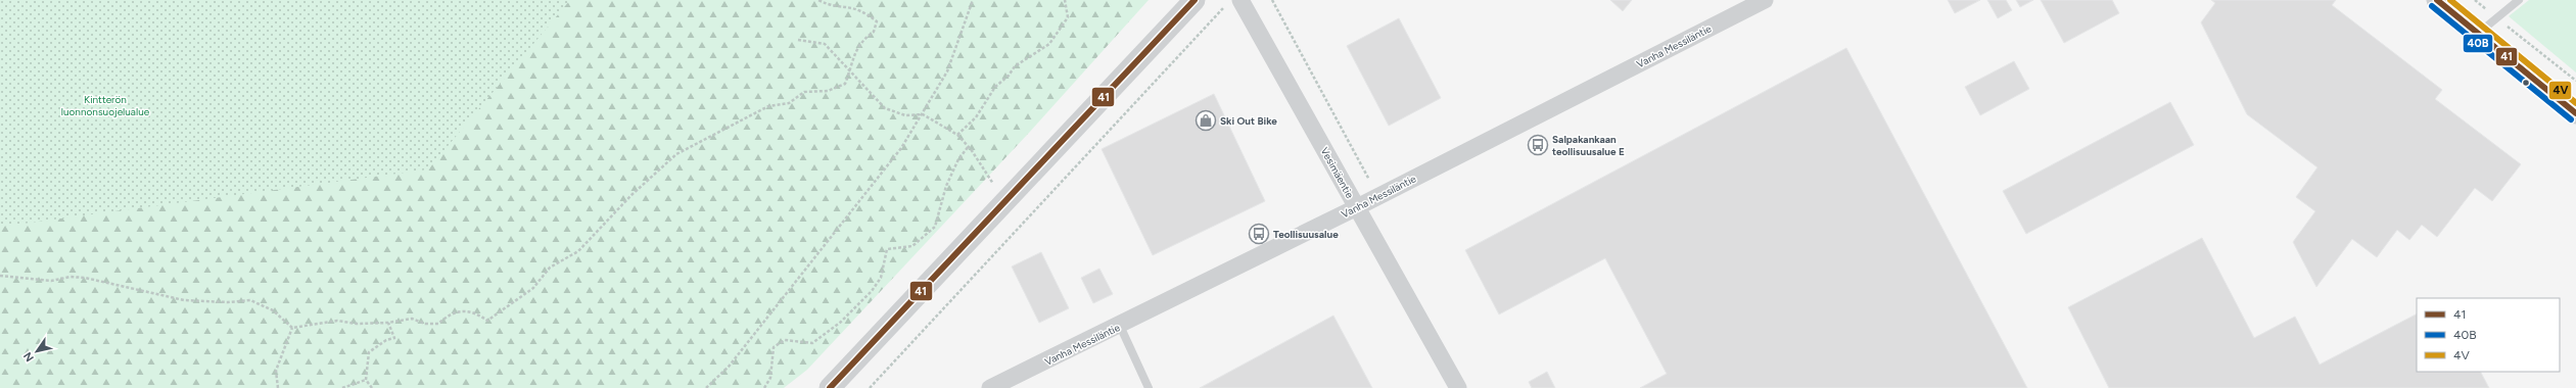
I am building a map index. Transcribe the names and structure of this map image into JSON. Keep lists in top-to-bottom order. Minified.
{"streets":{"street":["Vanha Messiläntie","Vesimäentie"]},"crossings":[["Vanha Messiläntie","Vesimäentie"]],"parks":["Kintterön luonnonsuojelualue"],"places":{"shop":["Ski Out Bike"],"bus stop":["Salpakankaan teollisuusalue E","Teollisuusalue"]},"lines":["transit line 41","transit line 4V","transit line 40B"],"legend":["41","40B","4V"],"north":"bottom left"}
